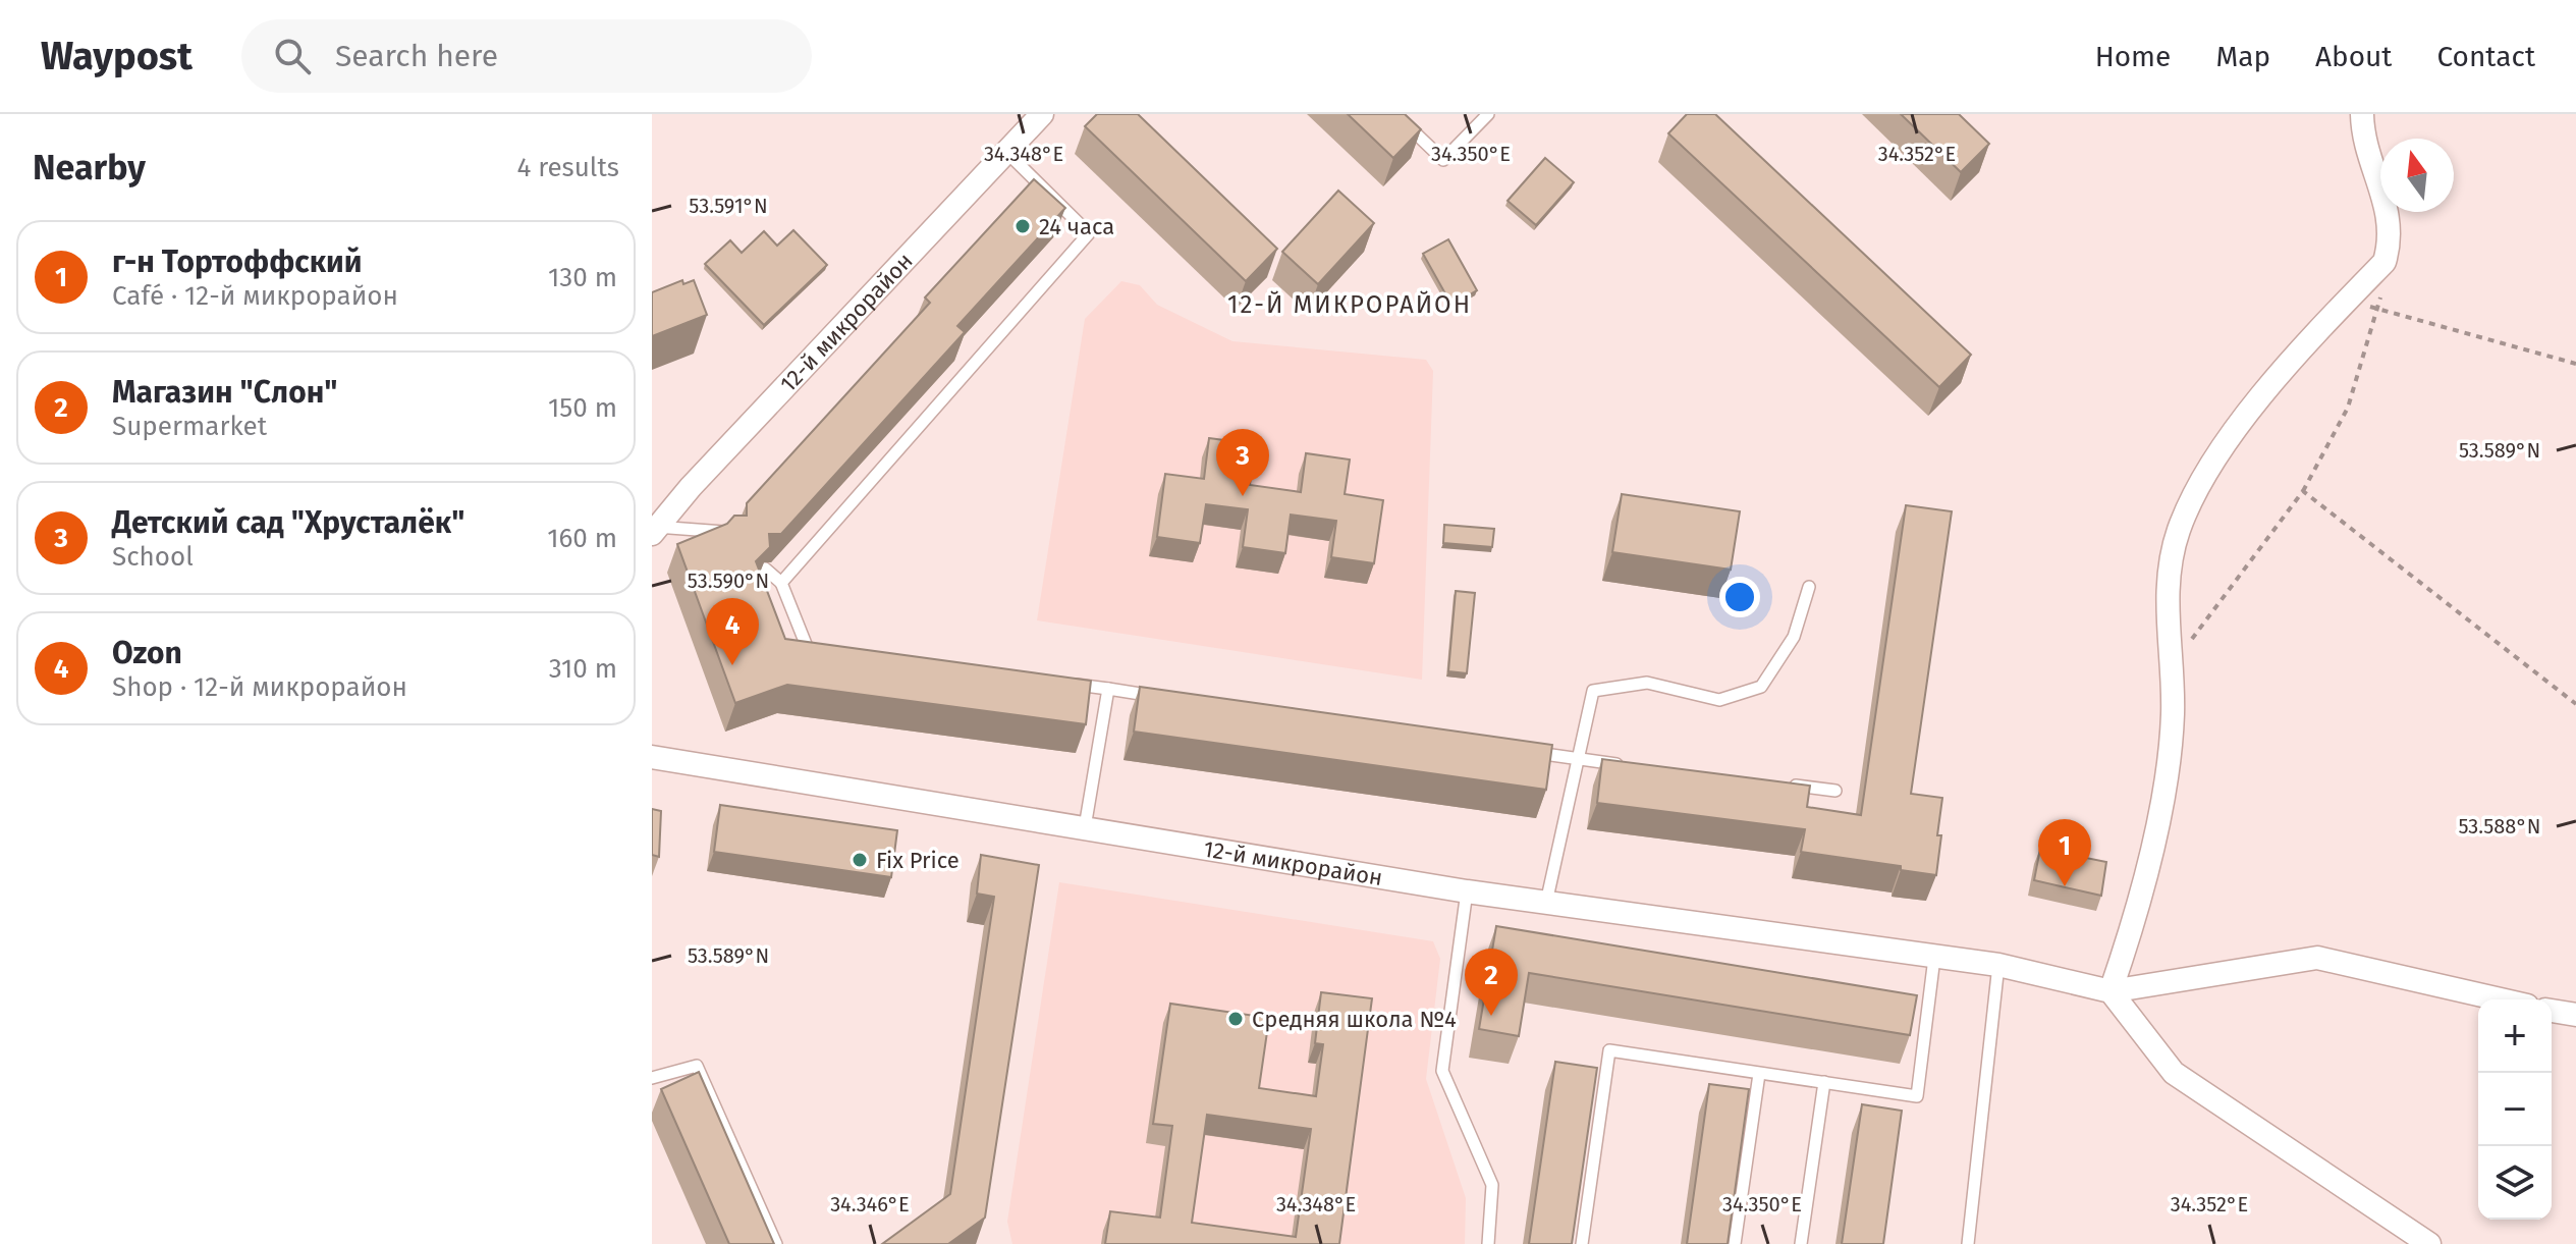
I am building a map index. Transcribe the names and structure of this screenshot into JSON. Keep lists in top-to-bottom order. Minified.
{"streets":{"street":["12-й микрорайон"]},"districts":["12-Й МИКРОРАЙОН"],"places":["24 часа","Fix Price","Средняя школа №4"],"north":"top","page":{"header":"Waypost","search":"Search here","nav":["Home","Map","About","Contact"],"heading":["Nearby","4 results"],"list":[{"mark":"1","name":"г-н Тортоффский","note":"Café · 12-й микрорайон","value":"130 m"},{"mark":"2","name":"Магазин \"Слон\"","note":"Supermarket","value":"150 m"},{"mark":"3","name":"Детский сад \"Хрусталёк\"","note":"School","value":"160 m"},{"mark":"4","name":"Ozon","note":"Shop · 12-й микрорайон","value":"310 m"}],"pins":["3","4","1","2"],"map_buttons":["+","−"]},"coordinates":["34.348°E","34.350°E","34.352°E","53.591°N","53.589°N","53.590°N","53.588°N","34.346°E"]}
